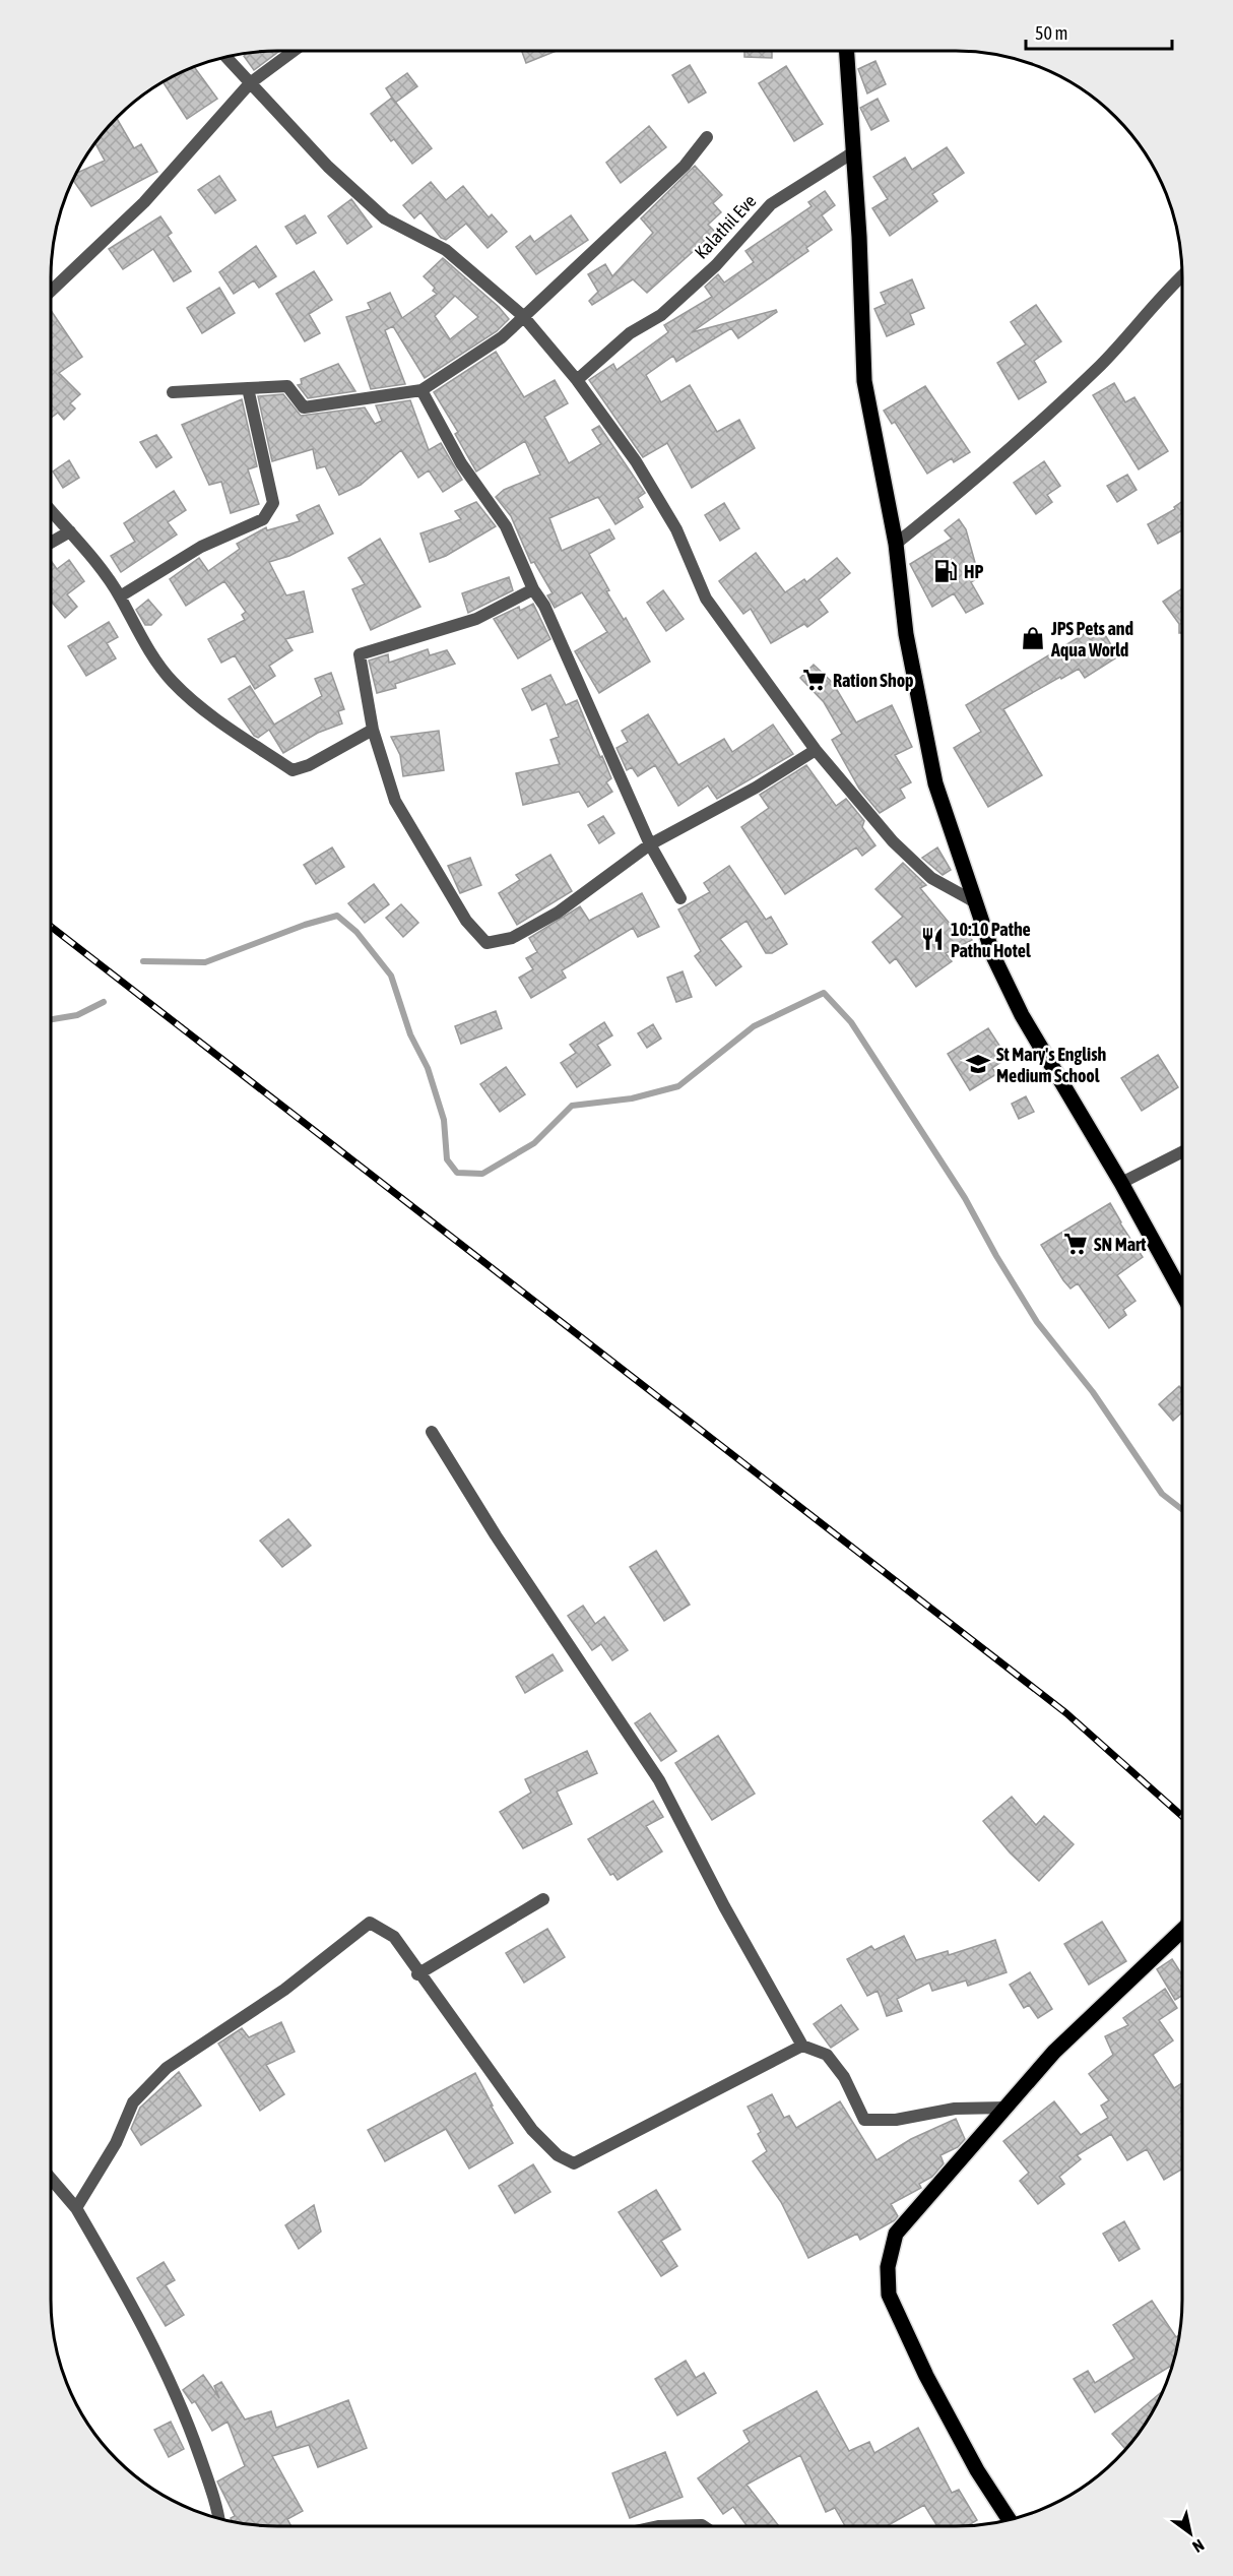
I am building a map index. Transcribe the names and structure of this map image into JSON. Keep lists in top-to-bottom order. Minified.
{"streets":{"street":["Kalathil Eve"]},"places":{"fuel station":["HP"],"shop":["JPS Pets and Aqua World"],"supermarket":["Ration Shop","SN Mart"],"restaurant":["10:10 Pathe Pathu Hotel"],"school or university":["St Mary's English Medium School"]},"scale_bar":"50 m","north":"bottom right"}
